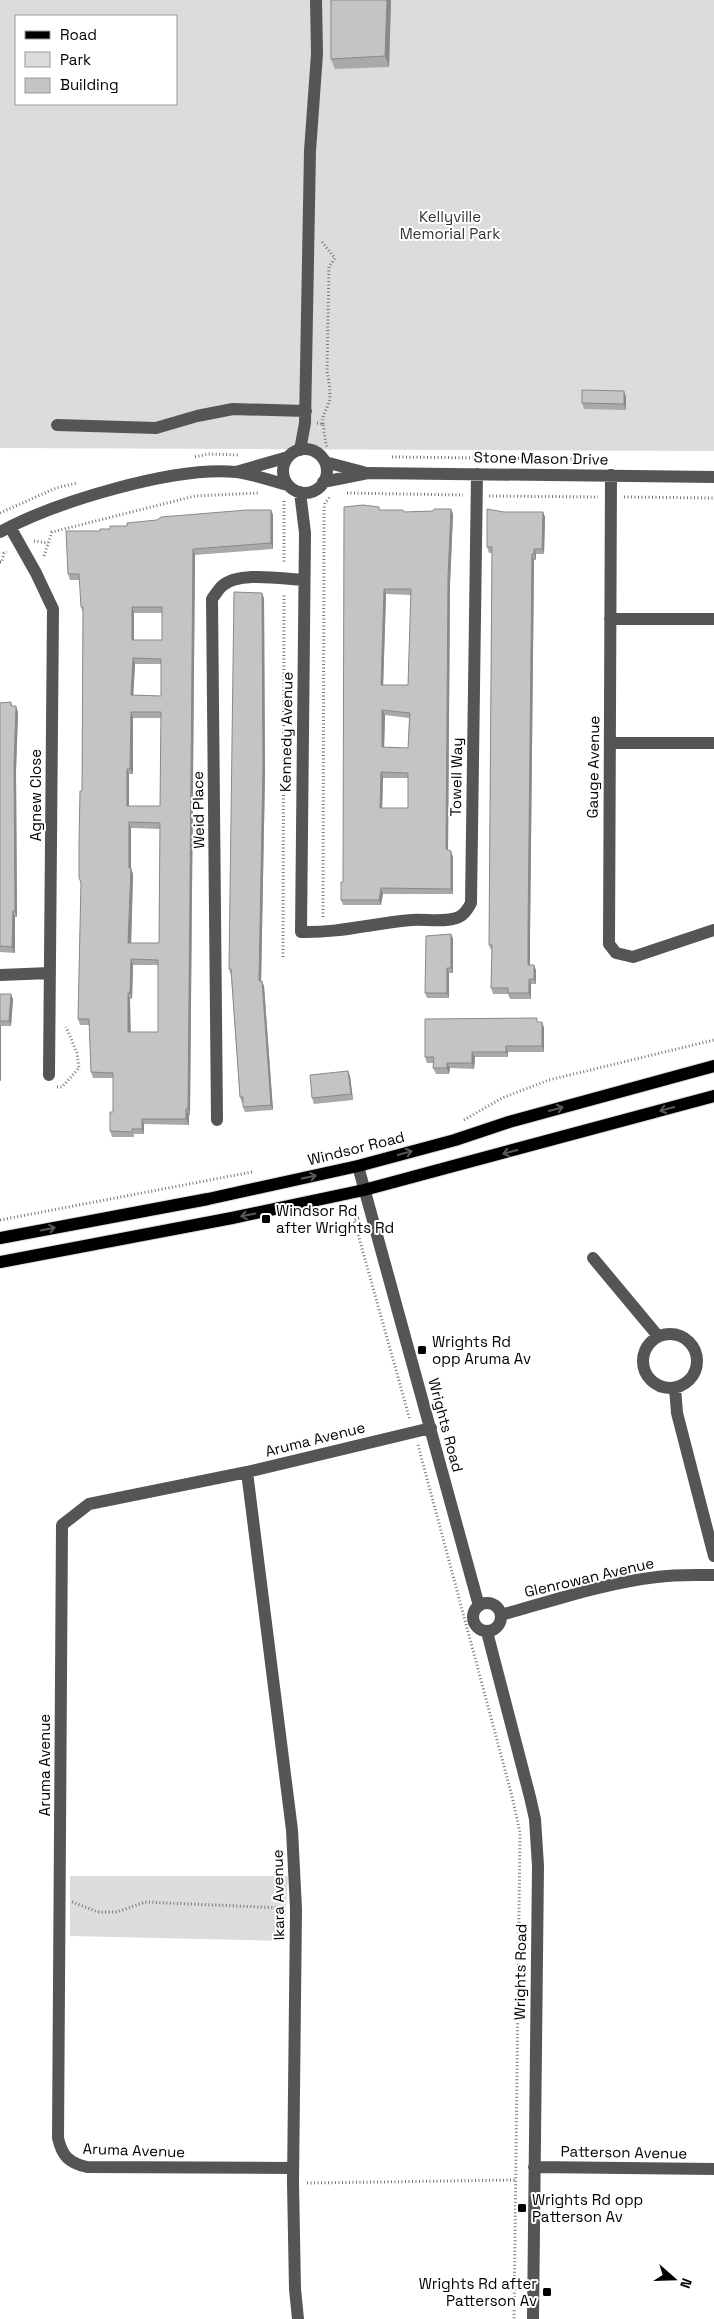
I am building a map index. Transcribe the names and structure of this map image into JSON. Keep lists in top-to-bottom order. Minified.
{"streets":{"main road":["Windsor Road"],"street":["Stone Mason Drive","Kennedy Avenue","Gauge Avenue","Towell Way","Agnew Close","Weid Place","Wrights Road","Aruma Avenue","Glenrowan Avenue","Ikara Avenue","Patterson Avenue"]},"crossings":[["Stone Mason Drive","Kennedy Avenue"],["Stone Mason Drive","Gauge Avenue"],["Stone Mason Drive","Towell Way"],["Kennedy Avenue","Towell Way"],["Kennedy Avenue","Weid Place"],["Windsor Road","Wrights Road"],["Wrights Road","Aruma Avenue"],["Wrights Road","Glenrowan Avenue"],["Wrights Road","Patterson Avenue"],["Aruma Avenue","Ikara Avenue"]],"parks":["Kellyville Memorial Park"],"places":{"transit":["Windsor Rd after Wrights Rd","Wrights Rd opp Aruma Av","Wrights Rd opp Patterson Av","Wrights Rd after Patterson Av"]},"legend":["Road","Park","Building"],"north":"right"}
